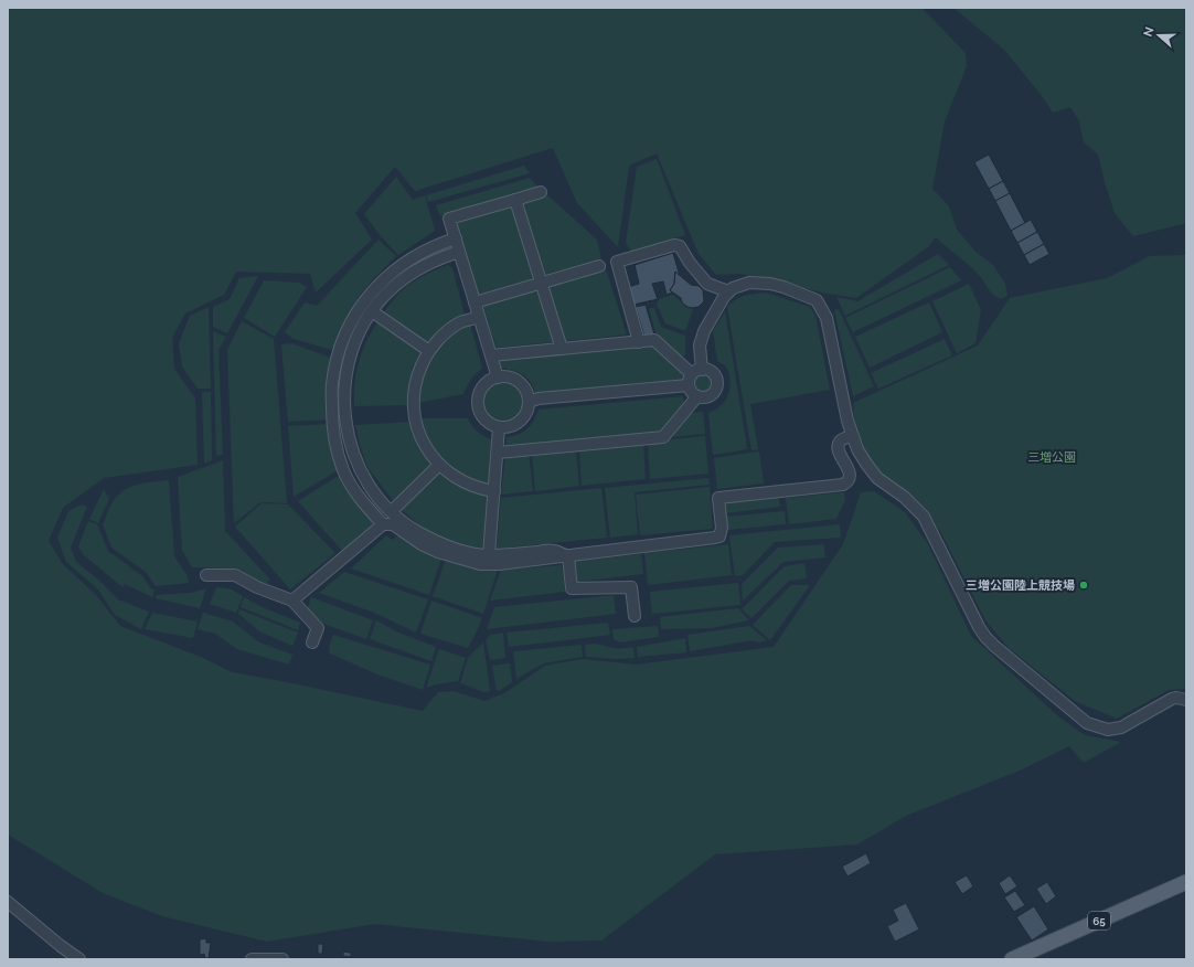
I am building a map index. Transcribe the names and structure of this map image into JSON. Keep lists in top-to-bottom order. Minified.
{"streets":{"main road":["65"]},"parks":["三増公園"],"places":["三増公園陸上競技場"],"north":"left"}
